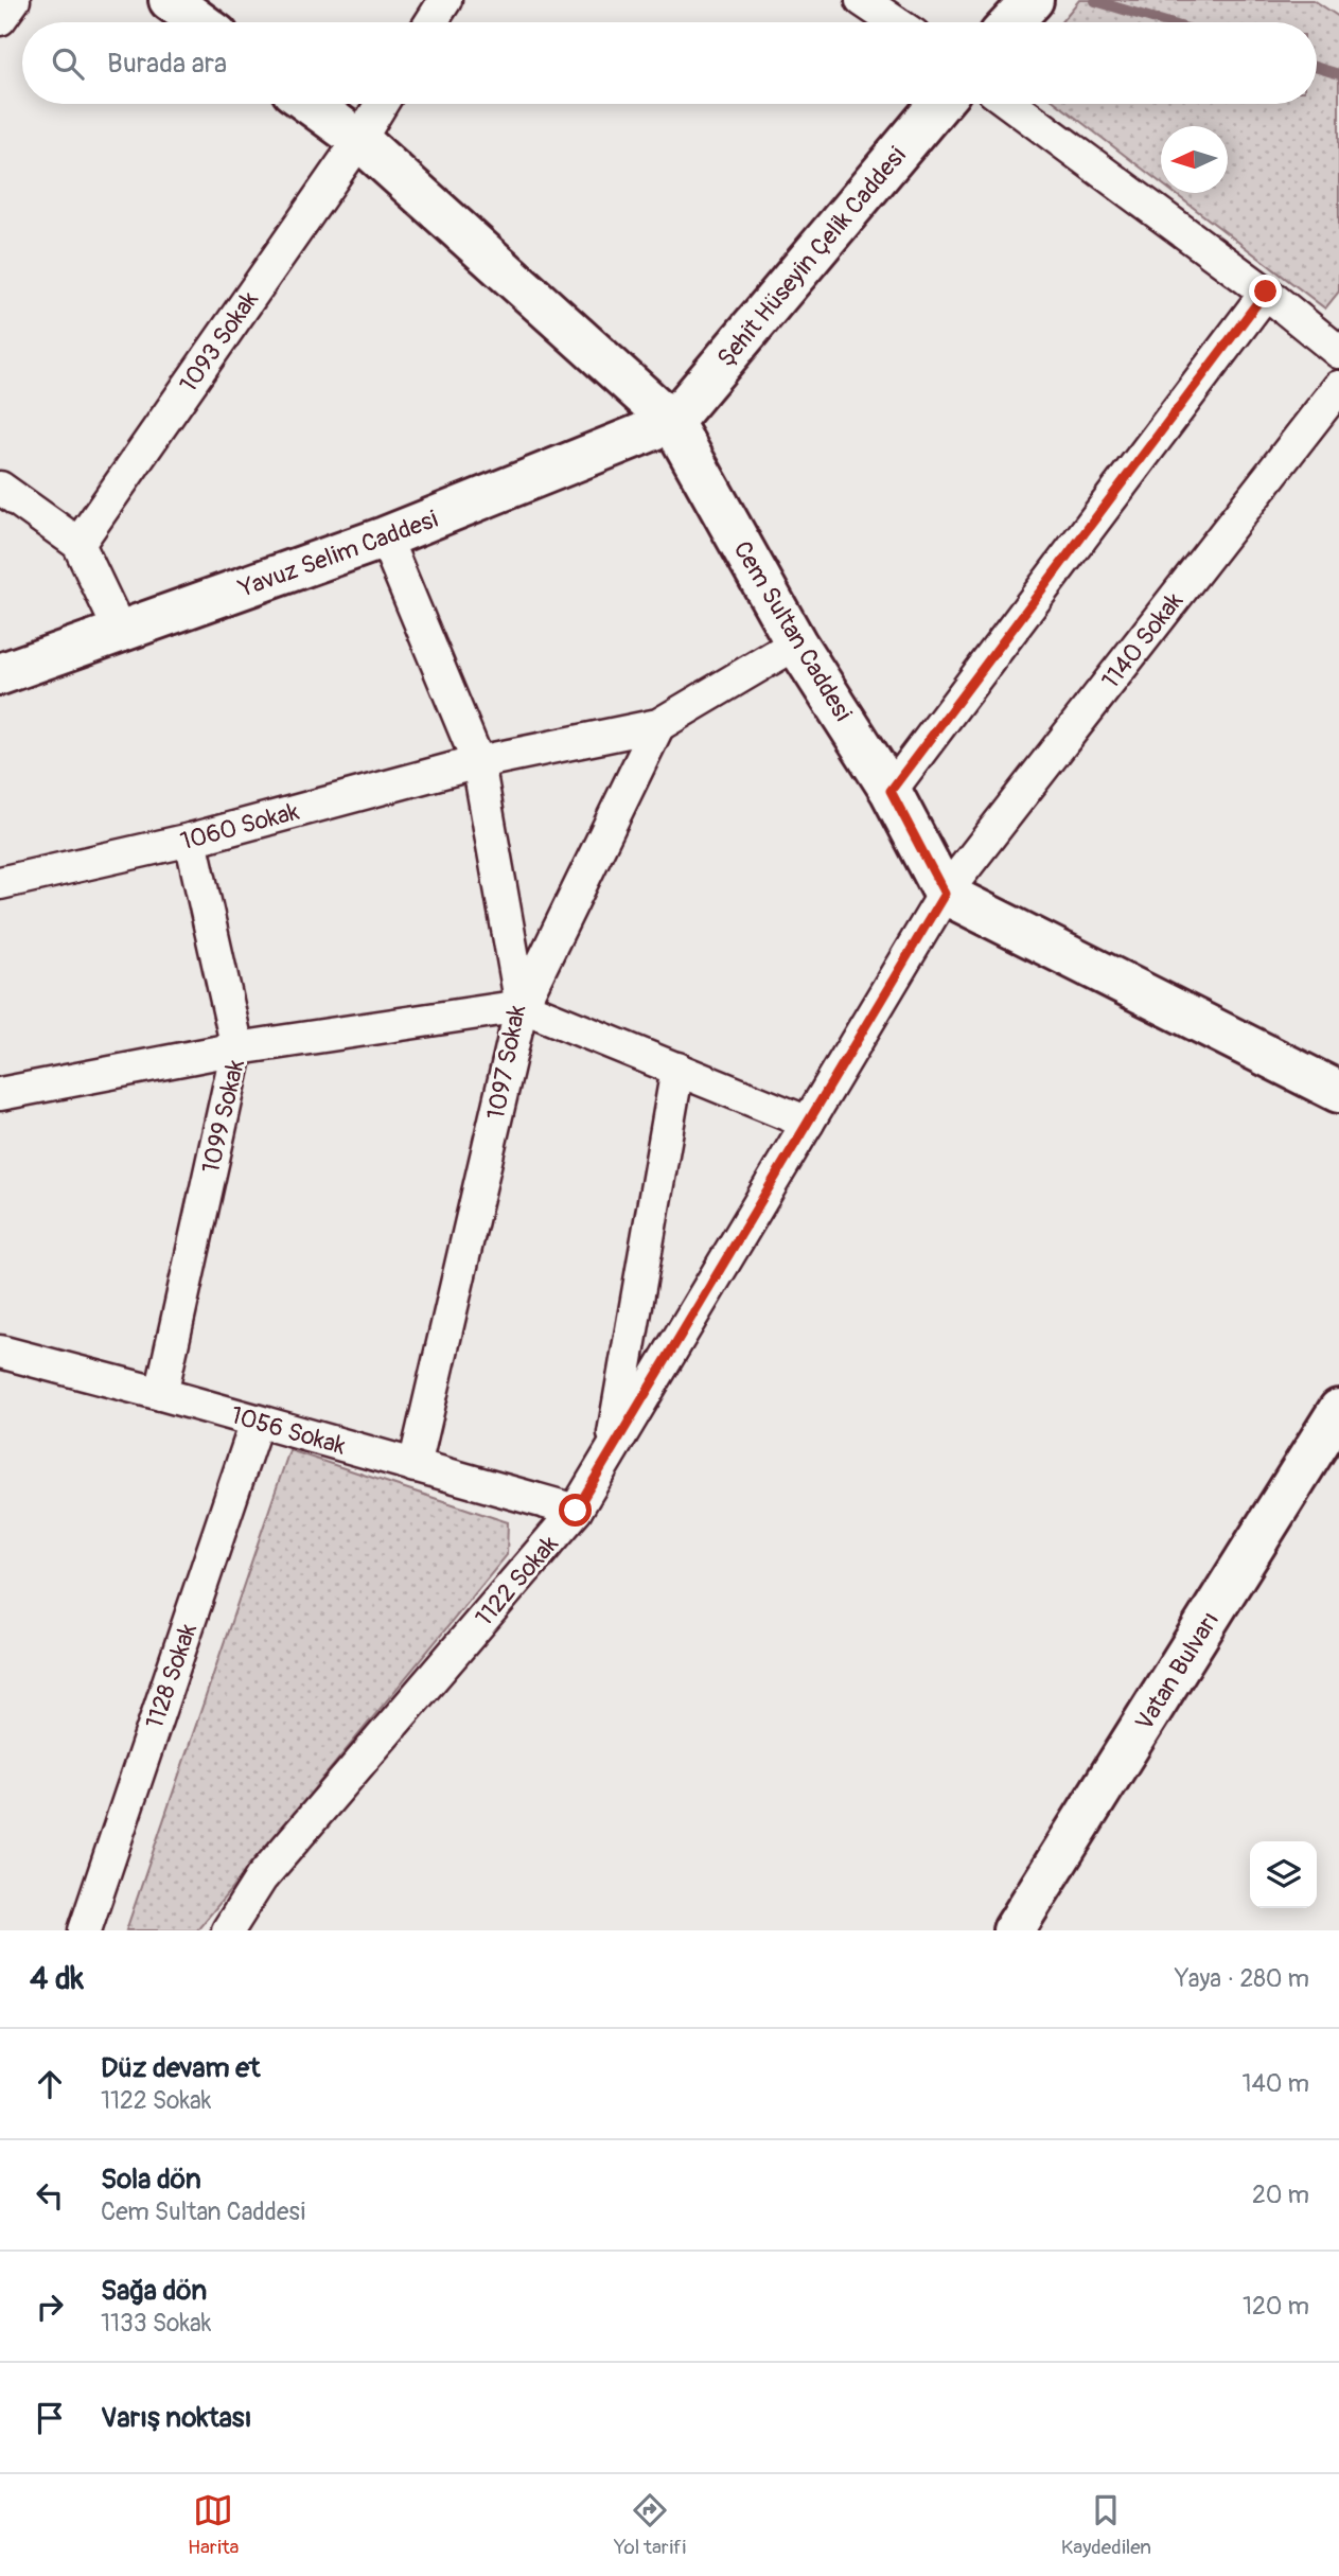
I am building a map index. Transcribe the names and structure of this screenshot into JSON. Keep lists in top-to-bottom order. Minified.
{"streets":{"street":["Şehit Hüseyin Çelik Caddesi","1093 Sokak","Yavuz Selim Caddesi","Cem Sultan Caddesi","1140 Sokak","1060 Sokak","1097 Sokak","1099 Sokak","1056 Sokak","1122 Sokak","Vatan Bulvarı","1128 Sokak"]},"crossings":[["Şehit Hüseyin Çelik Caddesi","Yavuz Selim Caddesi"],["Şehit Hüseyin Çelik Caddesi","Cem Sultan Caddesi"],["1093 Sokak","Cem Sultan Caddesi"],["Yavuz Selim Caddesi","Cem Sultan Caddesi"],["Yavuz Selim Caddesi","1097 Sokak"],["Cem Sultan Caddesi","1140 Sokak"],["Cem Sultan Caddesi","1122 Sokak"],["1140 Sokak","1122 Sokak"],["1060 Sokak","1097 Sokak"],["1060 Sokak","1099 Sokak"],["1097 Sokak","1056 Sokak"],["1099 Sokak","1056 Sokak"],["1056 Sokak","1122 Sokak"],["1056 Sokak","1128 Sokak"]],"north":"left","page":{"search":"Burada ara","heading":["4 dk","Yaya · 280 m"],"list":[["Düz devam et","1122 Sokak","140 m"],["Sola dön","Cem Sultan Caddesi","20 m"],["Sağa dön","1133 Sokak","120 m"],"Varış noktası"],"nav":["Harita","Yol tarifi","Kaydedilen"]}}
